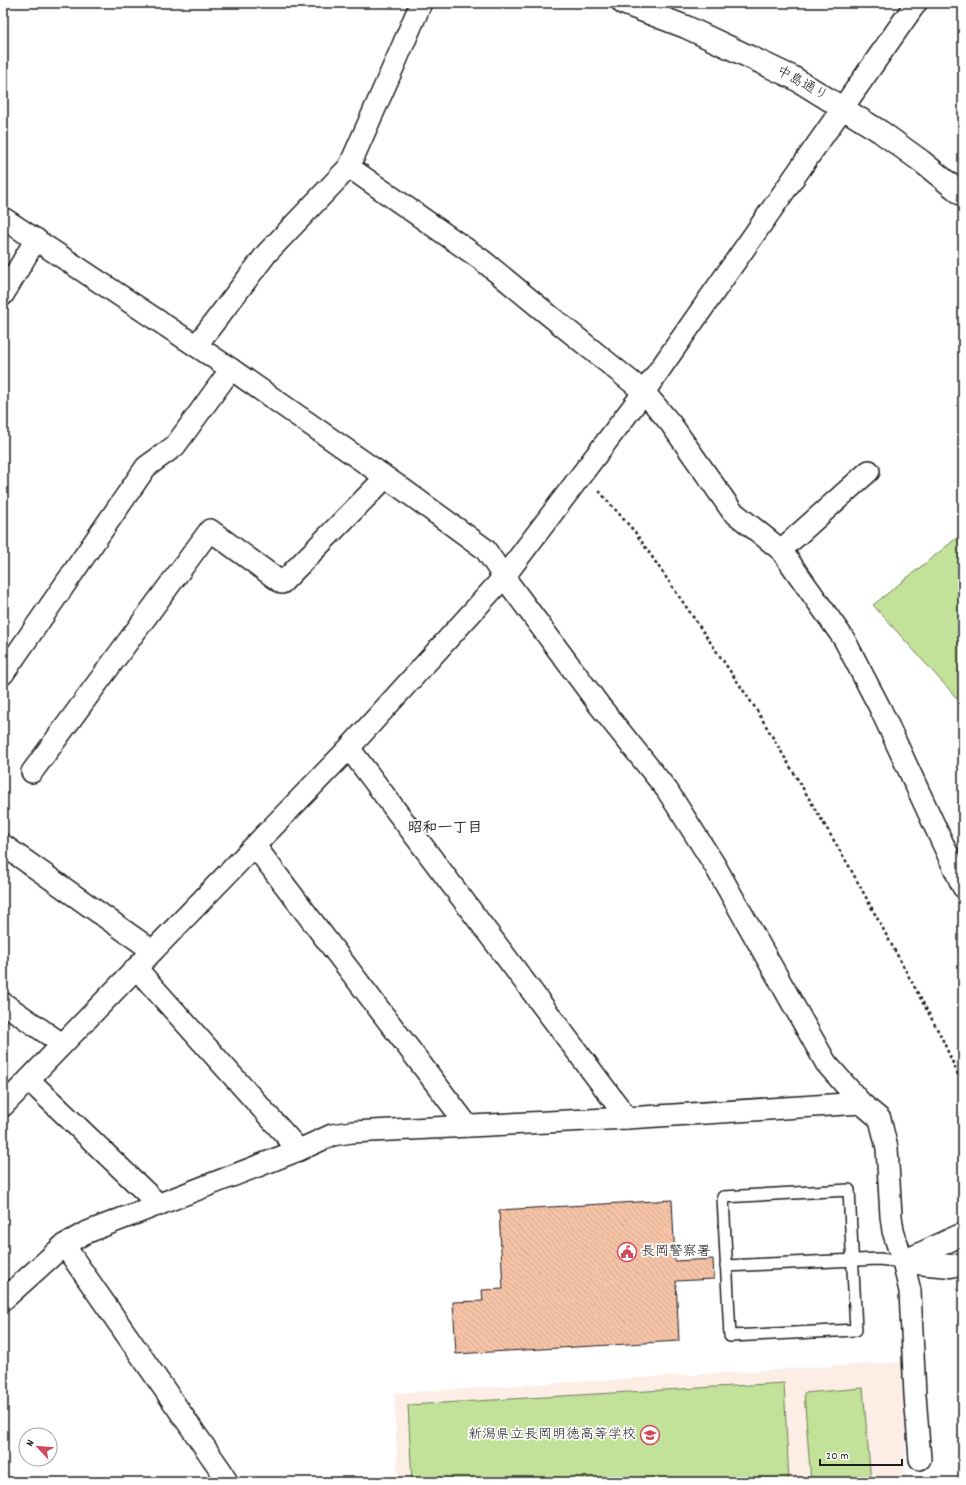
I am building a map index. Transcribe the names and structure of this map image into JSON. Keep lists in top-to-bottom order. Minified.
{"streets":{"street":["中島通り"]},"districts":["昭和一丁目"],"places":{"public building":["長岡警察署"],"school or university":["新潟県立長岡明徳高等学校"]},"scale_bar":"20 m","north":"top left"}
